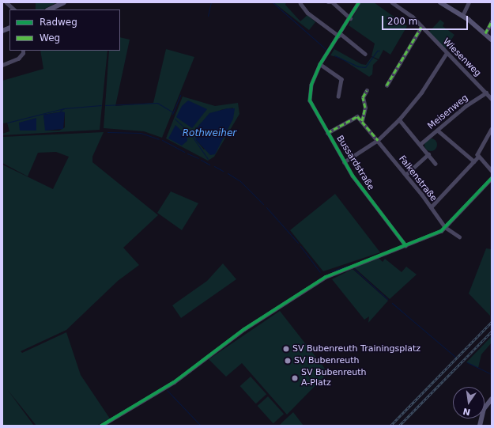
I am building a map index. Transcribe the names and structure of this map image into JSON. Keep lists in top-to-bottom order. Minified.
{"streets":{"street":["Wiesenweg","Meisenweg","Bussardstraße","Falkenstraße"]},"crossings":[["Wiesenweg","Meisenweg"]],"water":["Rothweiher"],"places":["SV Bubenreuth Trainingsplatz","SV Bubenreuth","SV Bubenreuth A-Platz"],"legend":["Radweg","Weg"],"scale_bar":"200 m","north":"bottom"}
